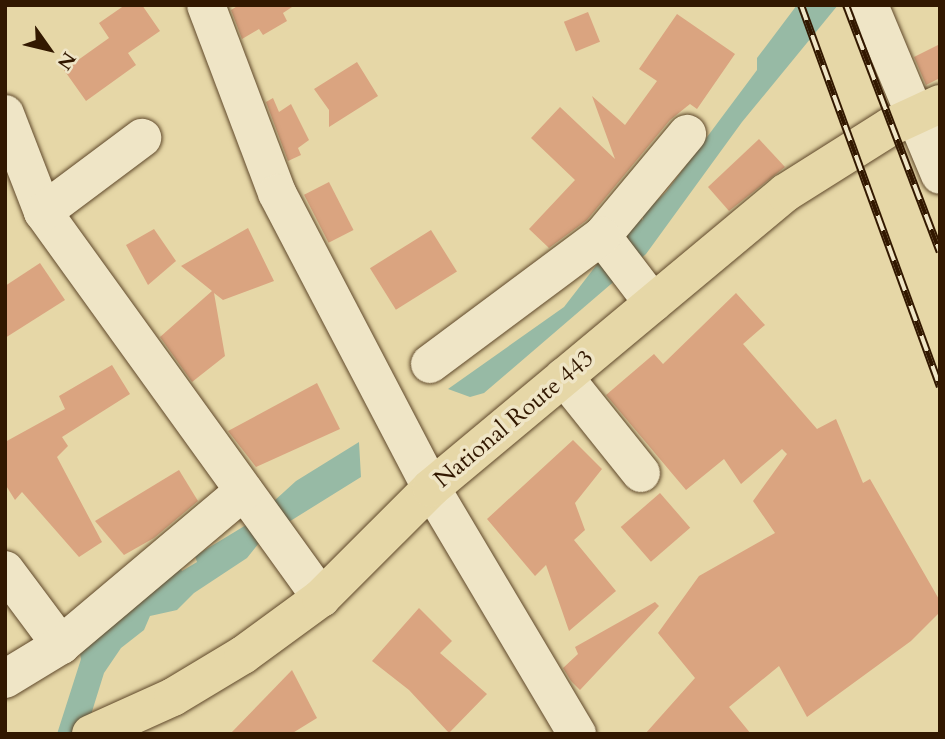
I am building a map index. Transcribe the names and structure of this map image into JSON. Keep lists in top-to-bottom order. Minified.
{"streets":{"highway":["National Route 443"]},"north":"bottom right"}
